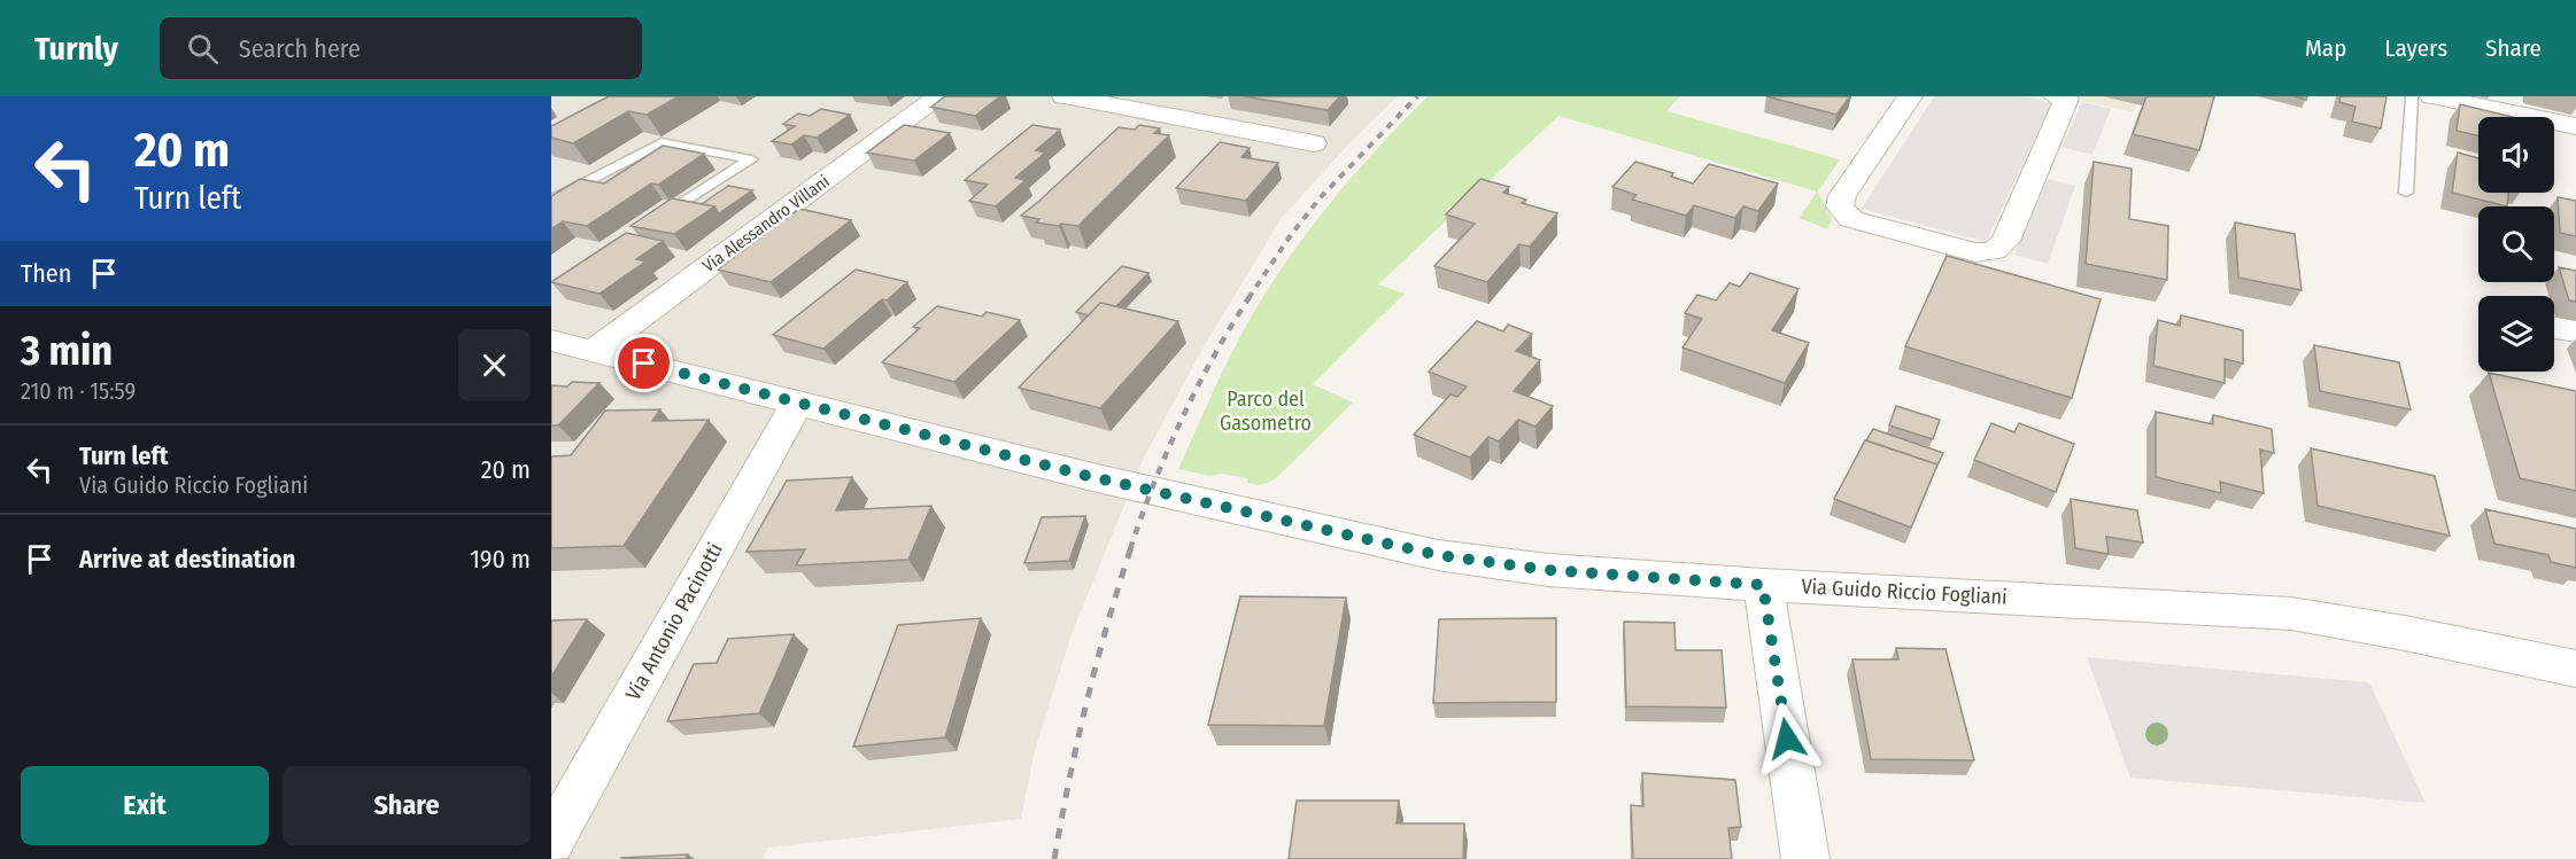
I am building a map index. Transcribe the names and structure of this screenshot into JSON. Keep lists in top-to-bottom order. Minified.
{"streets":{"street":["Via Alessandro Villani","Via Guido Riccio Fogliani","Via Antonio Pacinotti"]},"crossings":[["Via Alessandro Villani","Via Guido Riccio Fogliani"],["Via Guido Riccio Fogliani","Via Antonio Pacinotti"]],"parks":["Parco del Gasometro"],"page":{"header":"Turnly","search":"Search here","nav":["Map","Layers","Share"],"turn":["20 m","Turn left"],"then":"Then","heading":["3 min","210 m · 15:59"],"list":[{"name":"Turn left","note":"Via Guido Riccio Fogliani","value":"20 m"},{"name":"Arrive at destination","value":"190 m"}],"buttons":["Exit","Share"]}}
